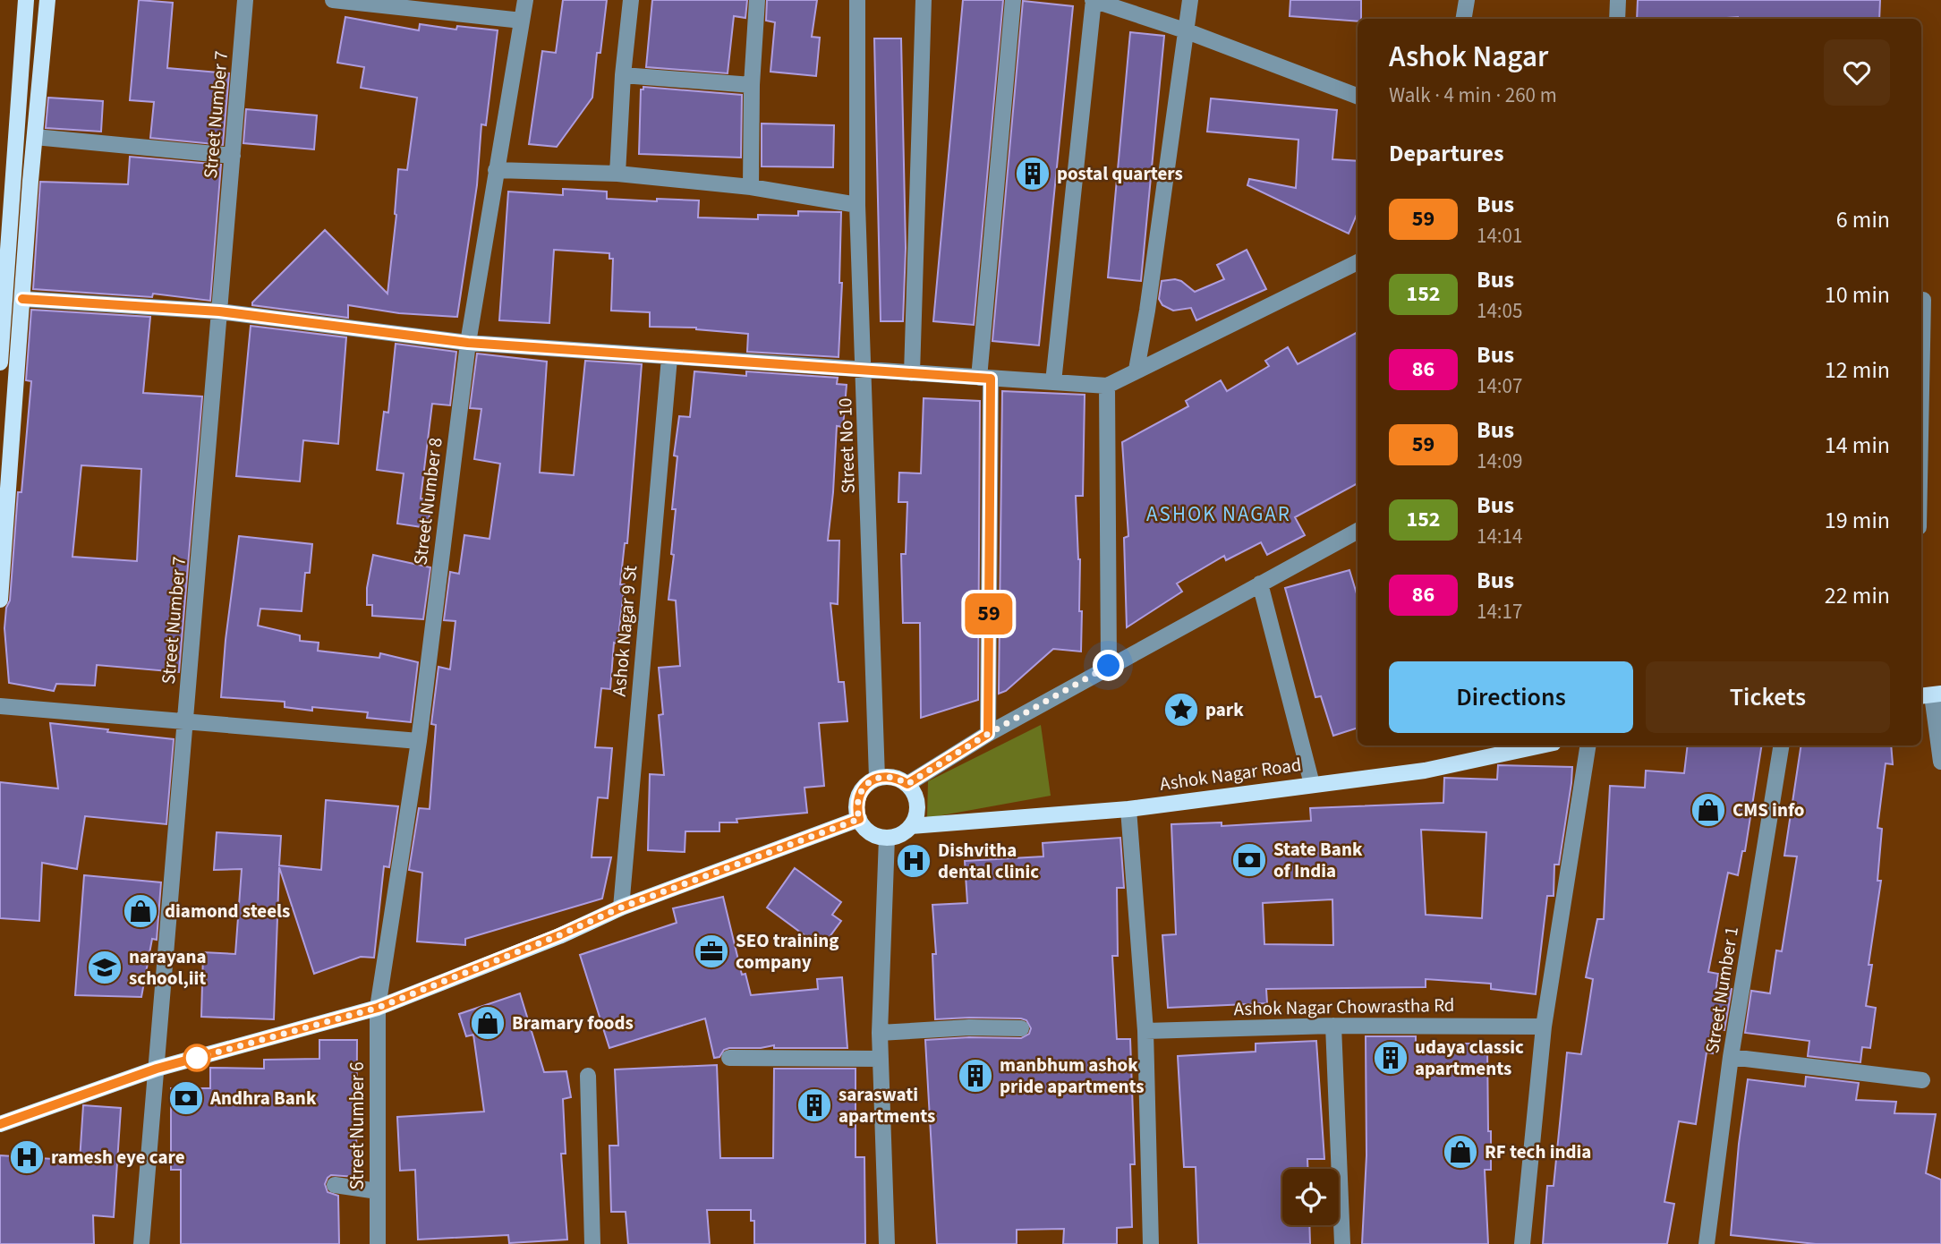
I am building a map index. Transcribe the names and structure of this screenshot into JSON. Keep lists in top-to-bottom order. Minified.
{"streets":{"main road":["Ashok Nagar Road"],"street":["Street Number 7","Street No 10","Street Number 8","Ashok Nagar 9 St","Street Number 1","Ashok Nagar Chowrastha Rd","Street Number 6"]},"crossings":[["Street No 10","Ashok Nagar Road"],["Street Number 8","Street Number 6"]],"districts":["ASHOK NAGAR"],"places":{"building":["postal quarters","udaya classic apartments","manbhum ashok pride apartments","saraswati apartments"],"place":["park"],"shop":["CMS info","diamond steels","Bramary foods","RF tech india"],"bank":["State Bank of India","Andhra Bank"],"hospital":["Dishvitha dental clinic","ramesh eye care"],"office":["SEO training company"],"school or university":["narayana school,iit"]},"lines":["bus line 59"],"page":{"on_map":"59","heading":[["Ashok Nagar","Walk · 4 min · 260 m"],"Departures"],"list":[{"mark":"59","name":"Bus","note":"14:01","value":"6 min"},{"mark":"152","name":"Bus","note":"14:05","value":"10 min"},{"mark":"86","name":"Bus","note":"14:07","value":"12 min"},{"mark":"59","name":"Bus","note":"14:09","value":"14 min"},{"mark":"152","name":"Bus","note":"14:14","value":"19 min"},{"mark":"86","name":"Bus","note":"14:17","value":"22 min"}],"buttons":["Directions","Tickets"]}}
